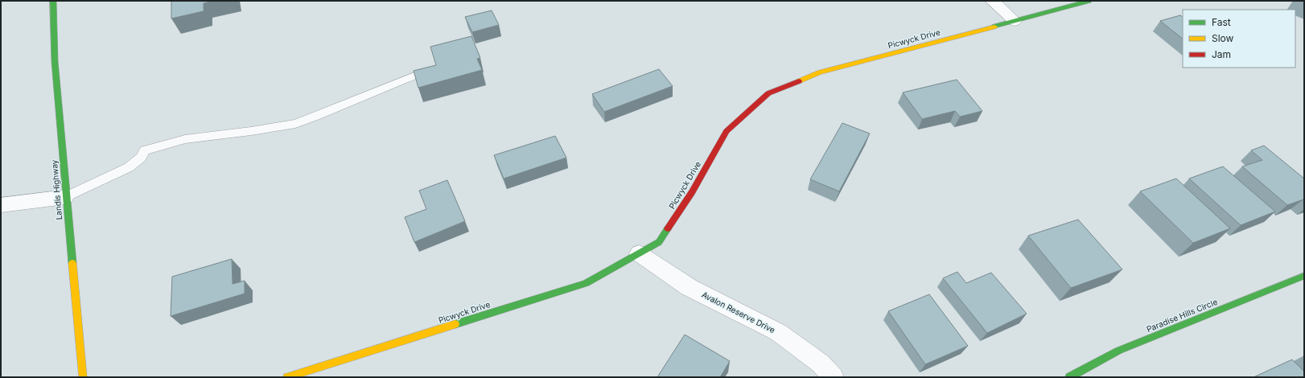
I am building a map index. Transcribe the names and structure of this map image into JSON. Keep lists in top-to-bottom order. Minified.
{"streets":{"street":["Picwyck Drive","Landis Highway","Avalon Reserve Drive","Paradise Hills Circle"]},"crossings":[["Picwyck Drive","Avalon Reserve Drive"]],"legend":["Fast","Slow","Jam"]}
